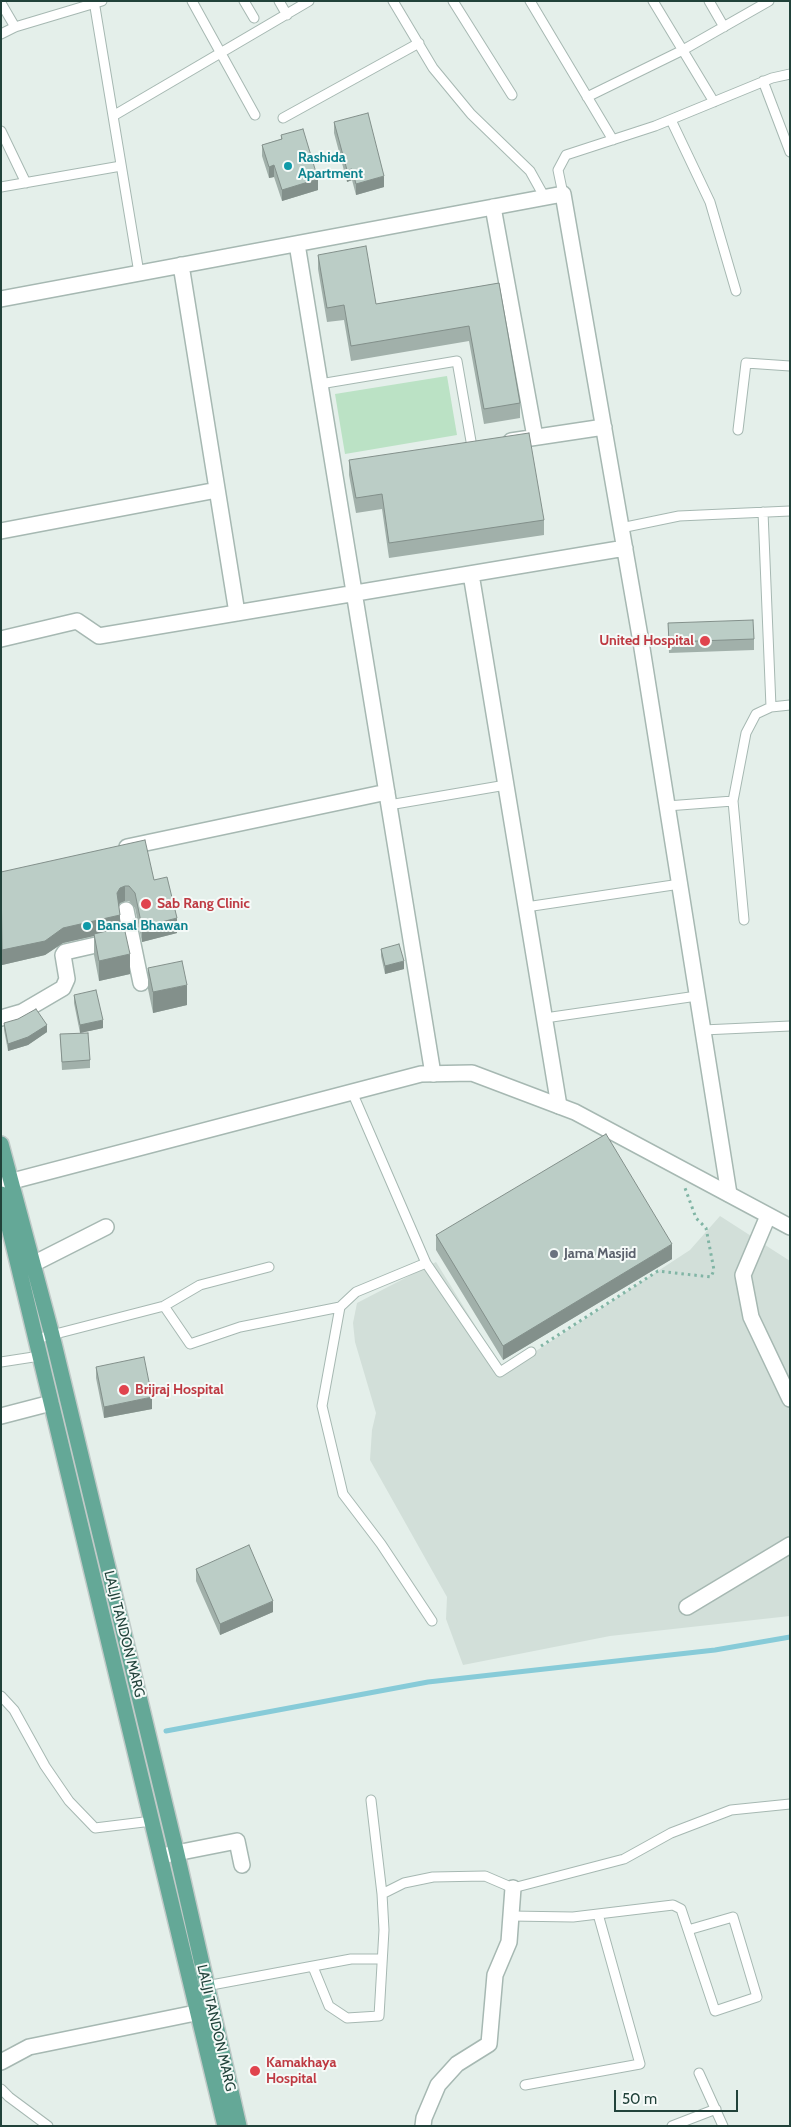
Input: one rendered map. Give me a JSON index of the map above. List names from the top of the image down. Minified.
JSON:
{"streets":{"main road":["LALJI TANDON MARG"]},"places":["Rashida Apartment","United Hospital","Sab Rang Clinic","Bansal Bhawan","Jama Masjid","Brijraj Hospital","Kamakhaya Hospital"],"scale_bar":"50 m"}
